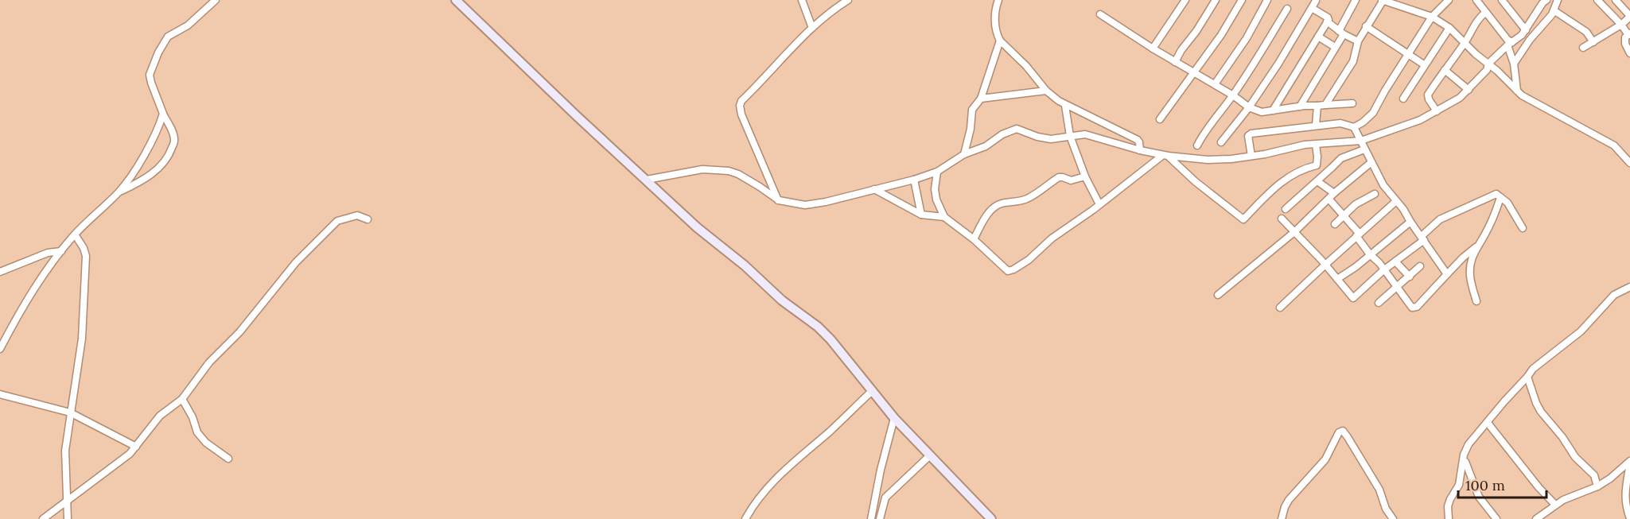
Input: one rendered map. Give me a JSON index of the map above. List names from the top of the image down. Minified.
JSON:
{"scale_bar":"100 m"}
